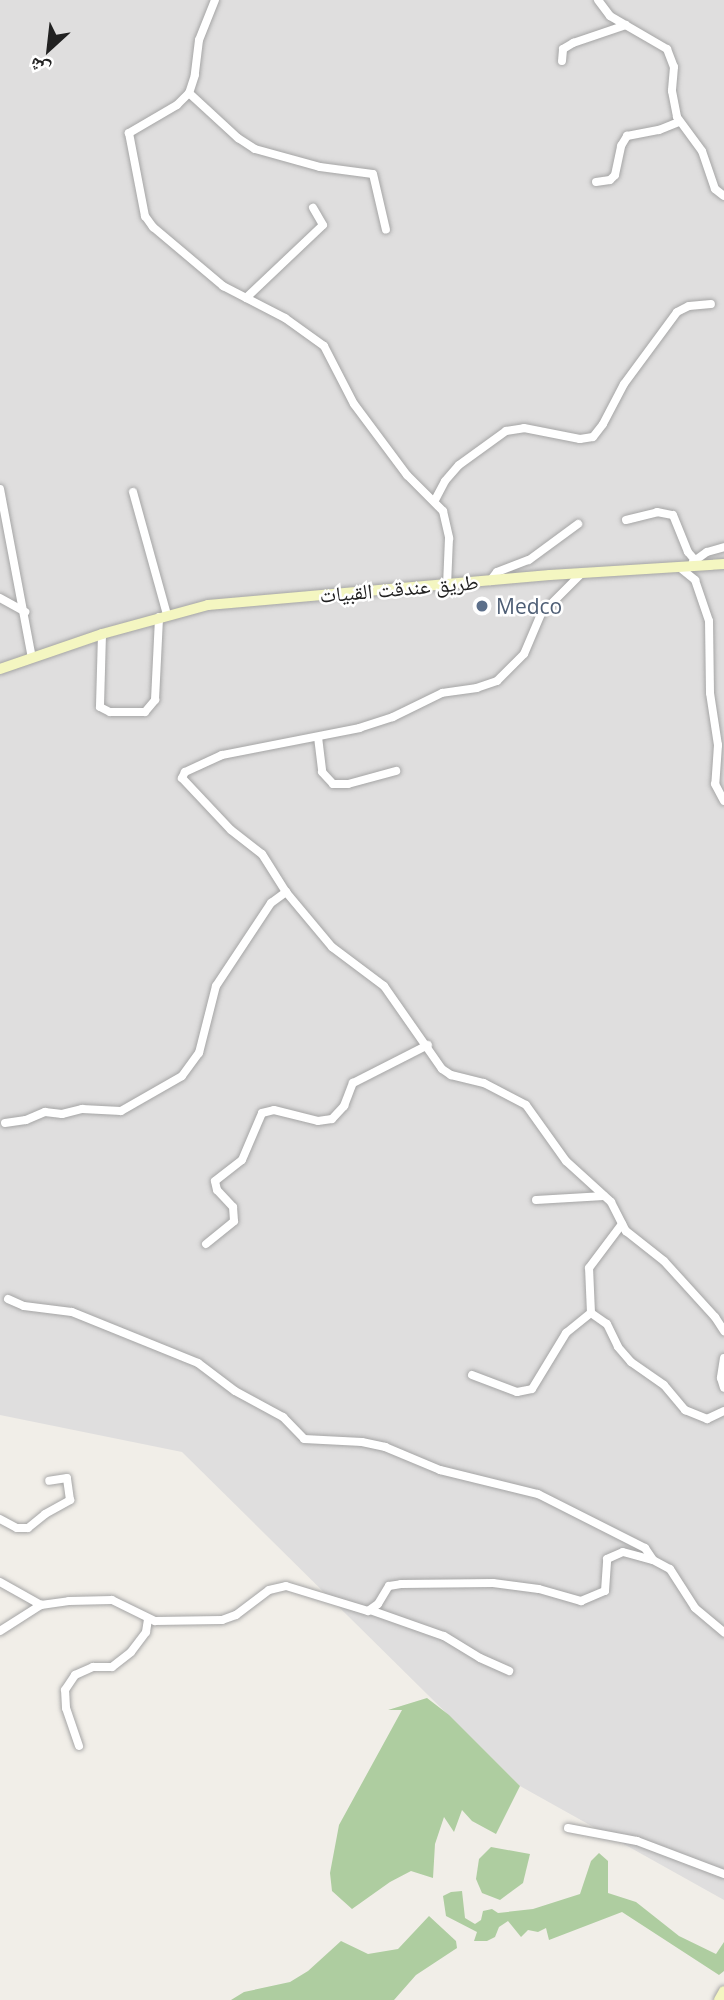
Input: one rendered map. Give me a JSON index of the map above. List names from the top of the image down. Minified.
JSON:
{"streets":{"main road":["طريق عندقت القبيات"]},"places":["Medco"],"north":"bottom left"}
